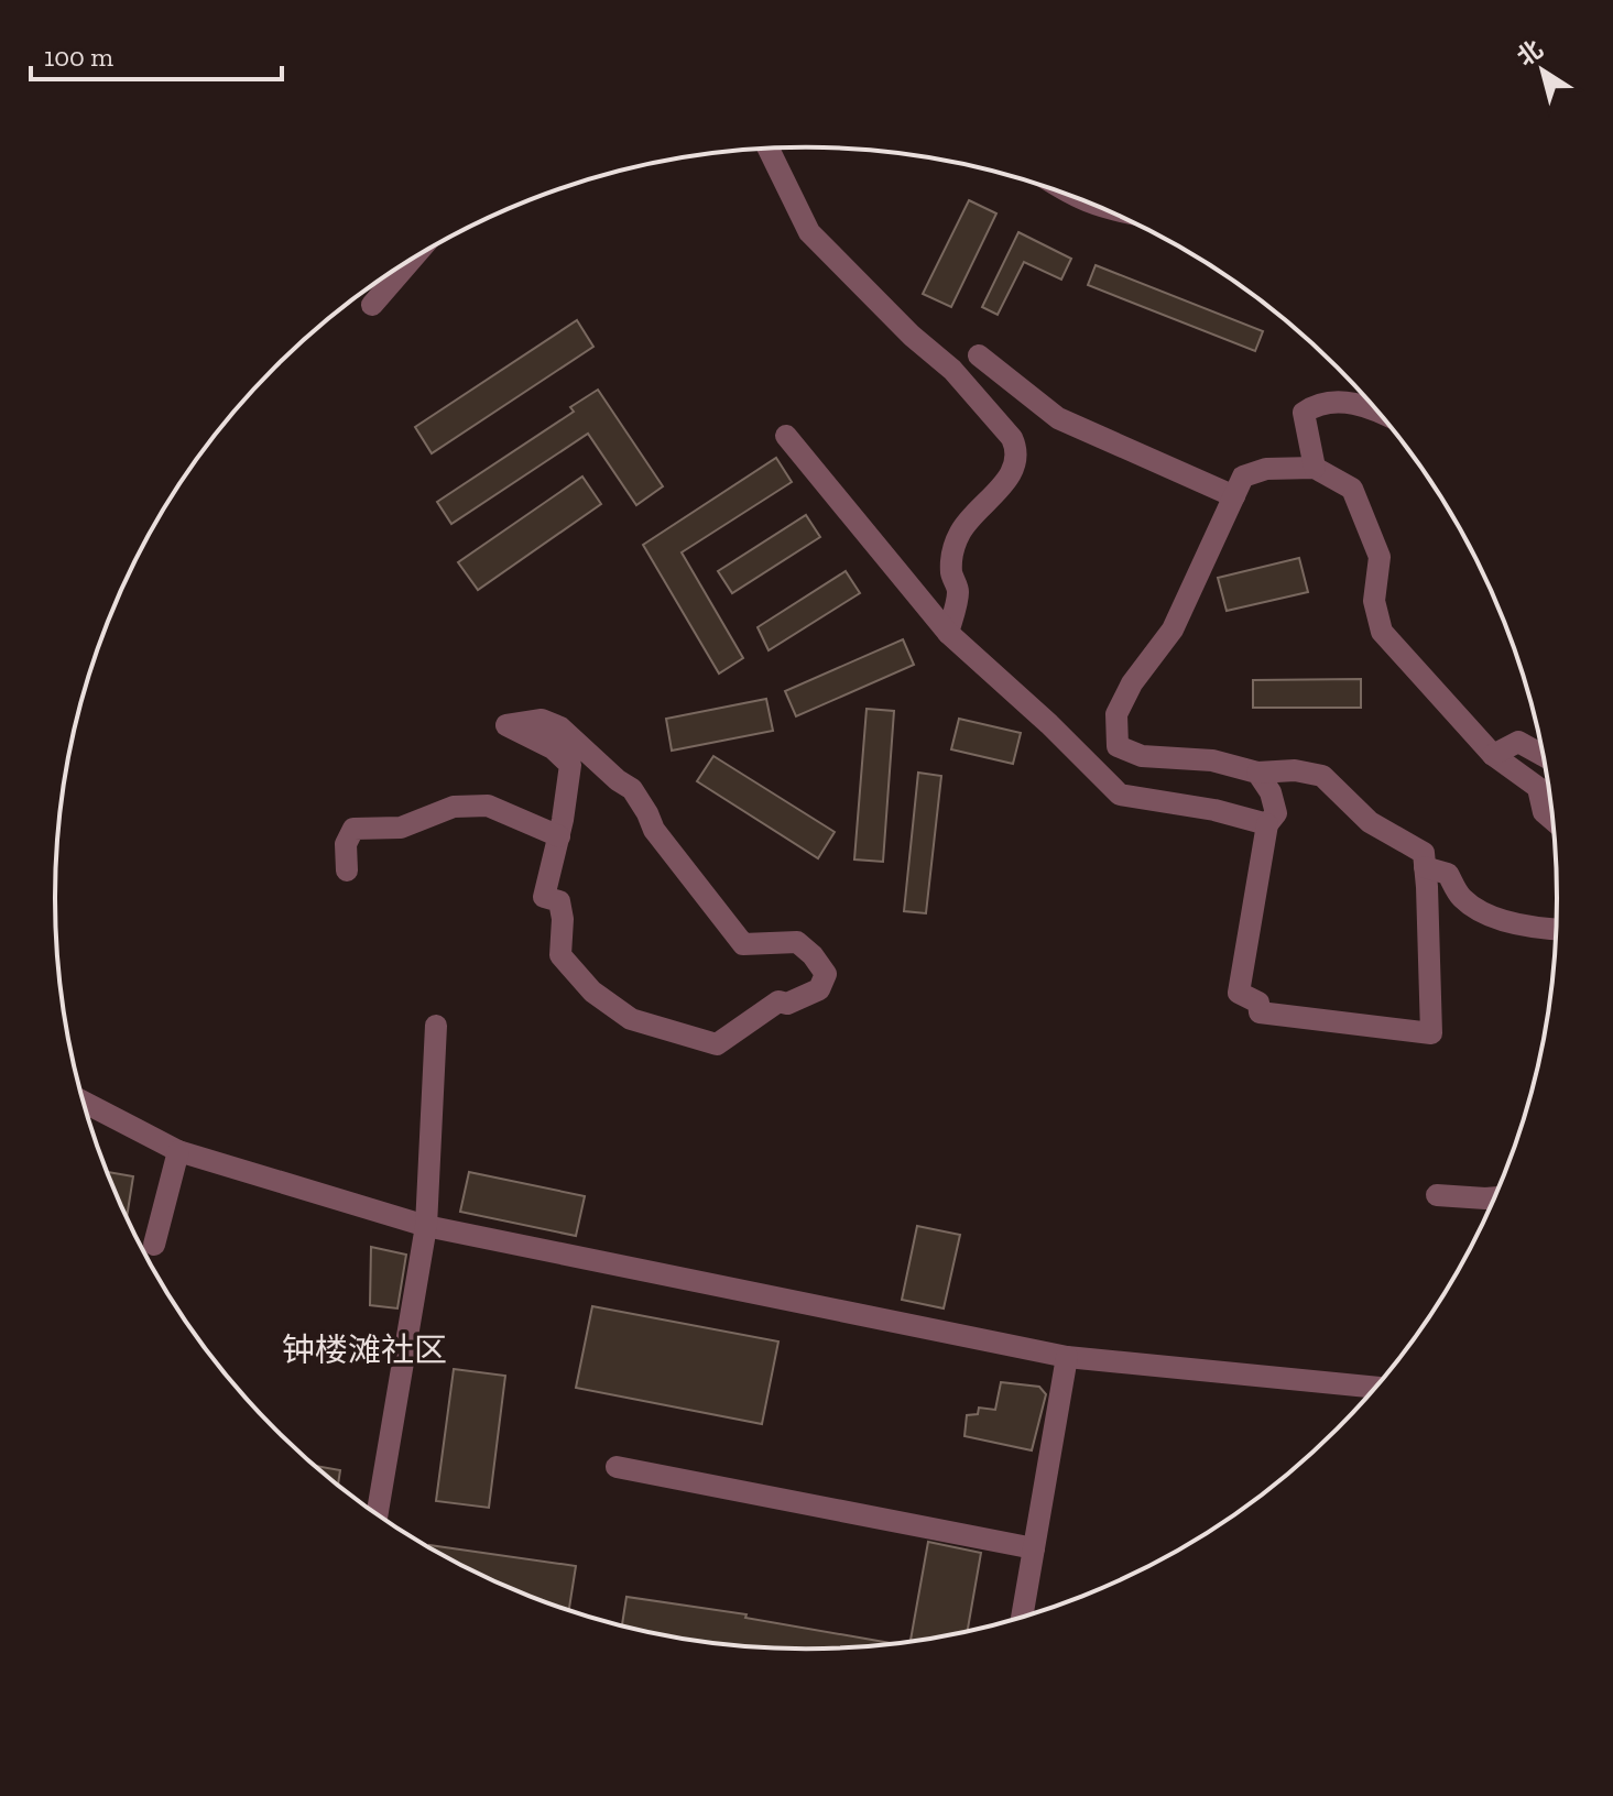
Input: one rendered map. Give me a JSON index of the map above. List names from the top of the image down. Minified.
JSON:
{"districts":["钟楼滩社区"],"scale_bar":"100 m","north":"top left"}
